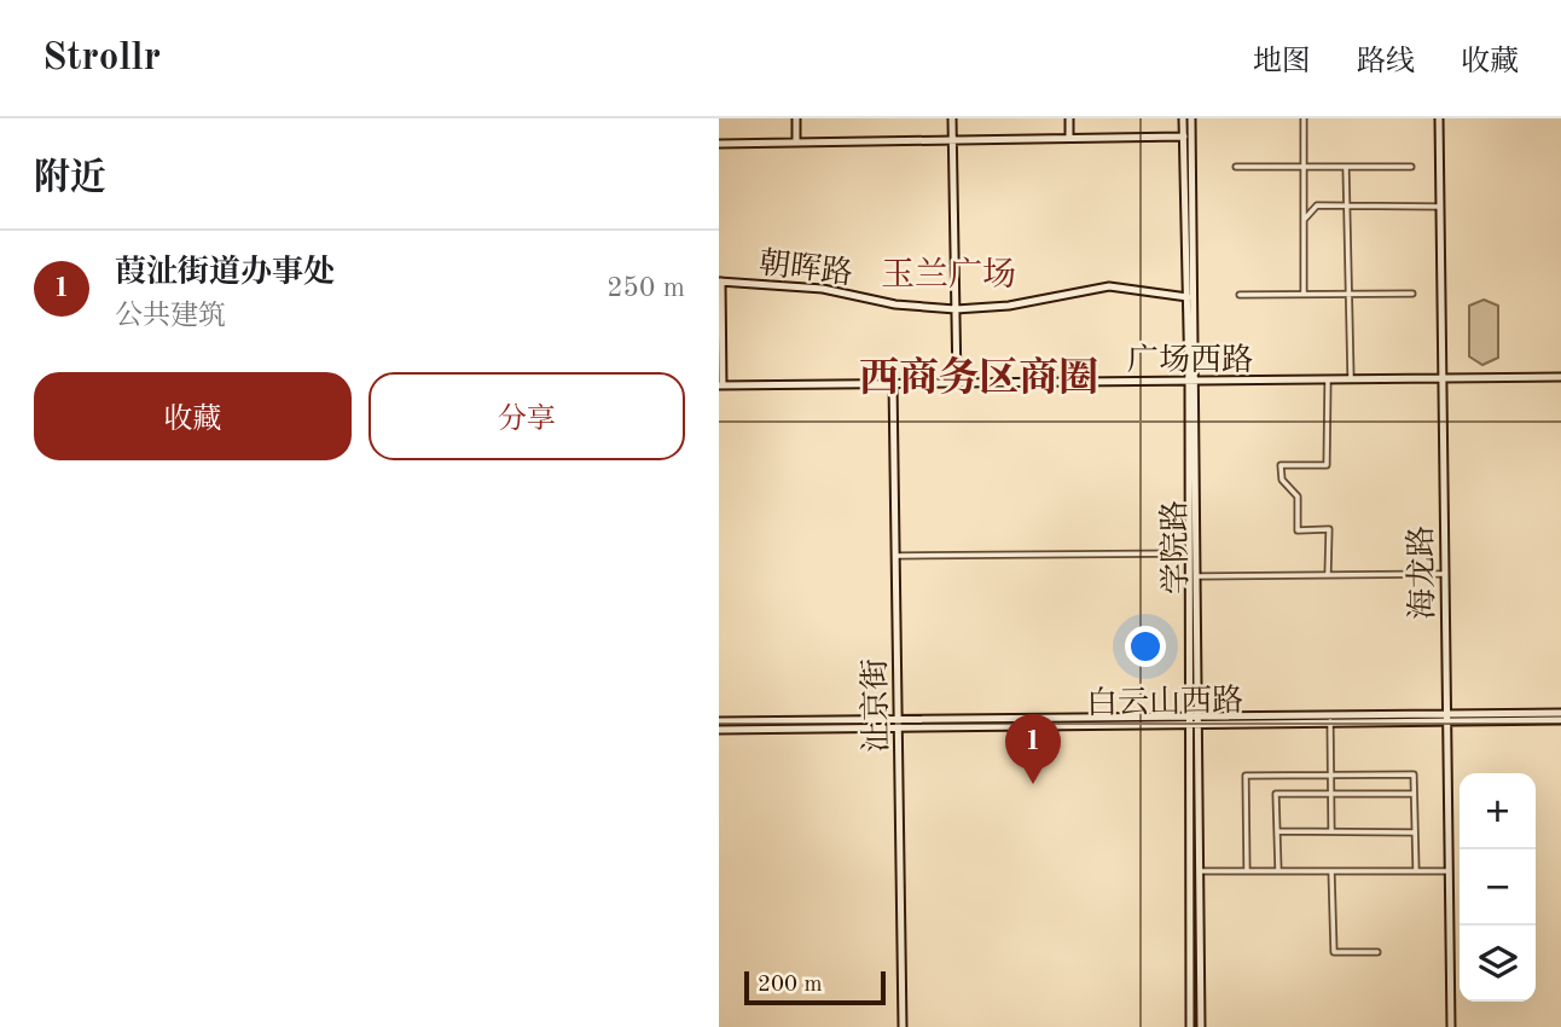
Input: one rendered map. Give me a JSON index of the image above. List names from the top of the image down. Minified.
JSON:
{"streets":{"main road":["朝晖路","广场西路","学院路","海龙路","白云山西路","沚京街"]},"crossings":[["朝晖路","学院路"],["广场西路","学院路"],["广场西路","海龙路"],["广场西路","沚京街"],["学院路","白云山西路"],["海龙路","白云山西路"],["白云山西路","沚京街"]],"districts":["玉兰广场","西商务区商圈"],"scale_bar":"200 m","page":{"header":"Strollr","nav":["地图","路线","收藏"],"heading":"附近","list":[{"mark":"1","name":"葭沚街道办事处","note":"公共建筑","value":"250 m"}],"buttons":["收藏","分享"],"pins":"1","map_buttons":["+","−"],"scale":"200 m"}}
